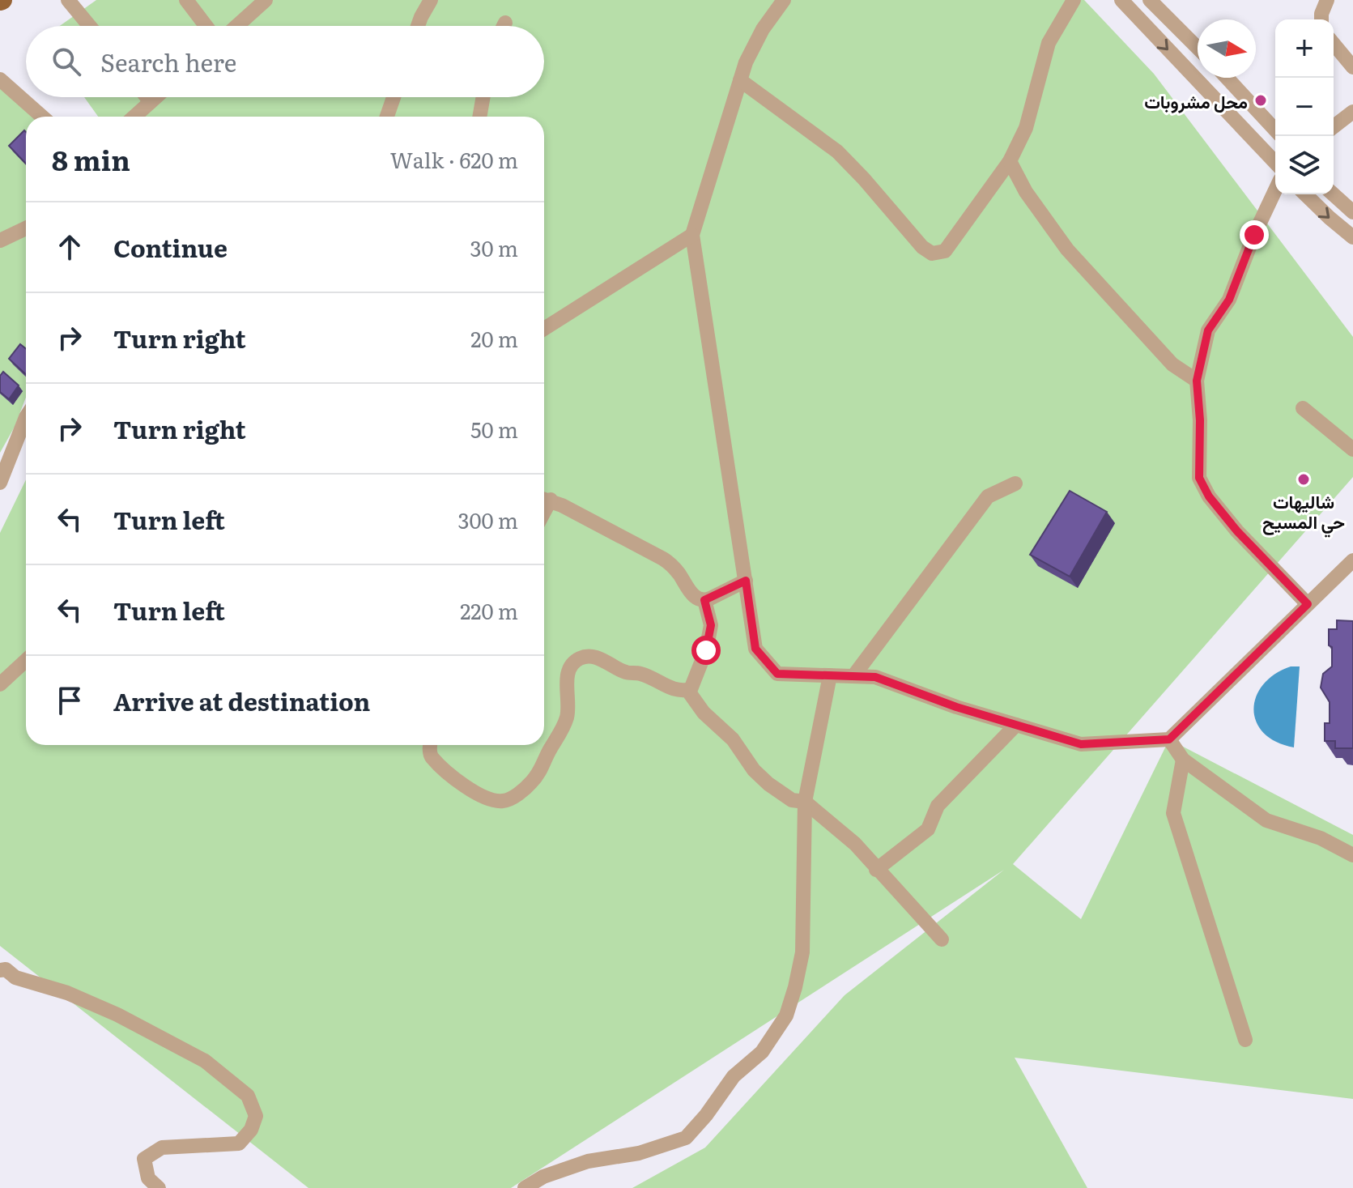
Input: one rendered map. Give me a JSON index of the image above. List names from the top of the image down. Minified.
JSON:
{"places":["محل مشروبات","شاليهات حي المسيح"],"north":"right","page":{"map_buttons":["+","−"],"search":"Search here","heading":["8 min","Walk · 620 m"],"list":[["Continue","30 m"],["Turn right","20 m"],["Turn right","50 m"],["Turn left","300 m"],["Turn left","220 m"],"Arrive at destination"]}}
